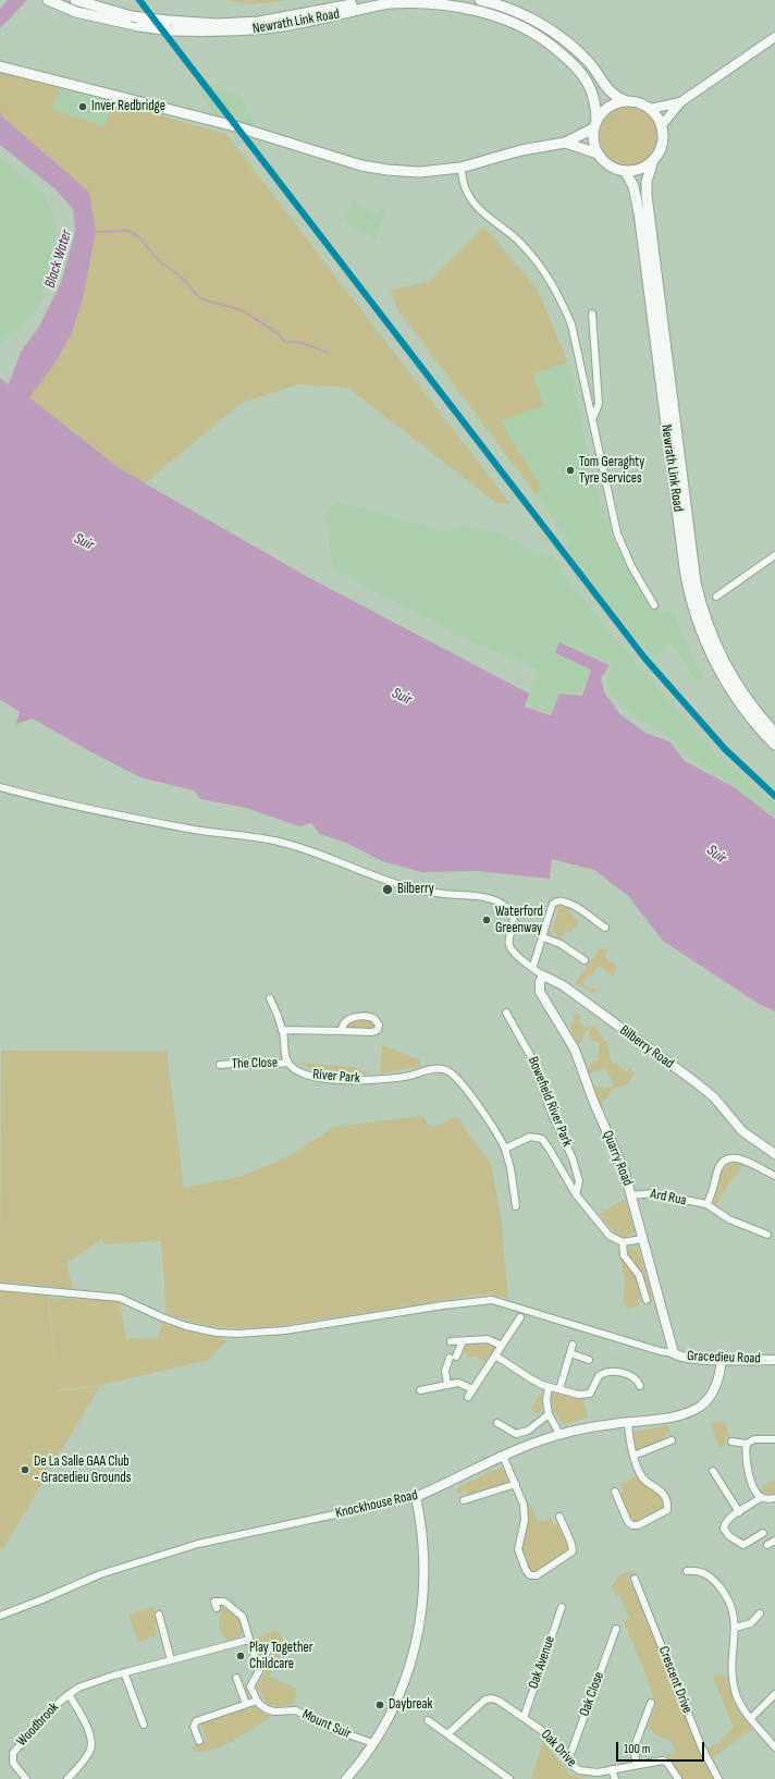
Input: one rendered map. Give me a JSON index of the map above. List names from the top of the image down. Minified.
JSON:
{"streets":{"main road":["Newrath Link Road"],"street":["Bilberry Road","The Close","River Park","Bowefield River Park","Quarry Road","Ard Rua","Gracedieu Road","Knockhouse Road","Oak Avenue","Crescent Drive","Oak Close","Woodbrook","Mount Suir","Oak Drive"]},"crossings":[["Bilberry Road","Quarry Road"],["The Close","River Park"],["River Park","Bowefield River Park"],["Quarry Road","Ard Rua"],["Quarry Road","Gracedieu Road"],["Gracedieu Road","Knockhouse Road"],["Oak Avenue","Oak Drive"],["Oak Close","Oak Drive"]],"water":["Black Water","Suir"],"places":["Inver Redbridge","Tom Geraghty Tyre Services","Bilberry","Waterford Greenway","De La Salle GAA Club - Gracedieu Grounds","Play Together Childcare","Daybreak"],"scale_bar":"100 m"}
